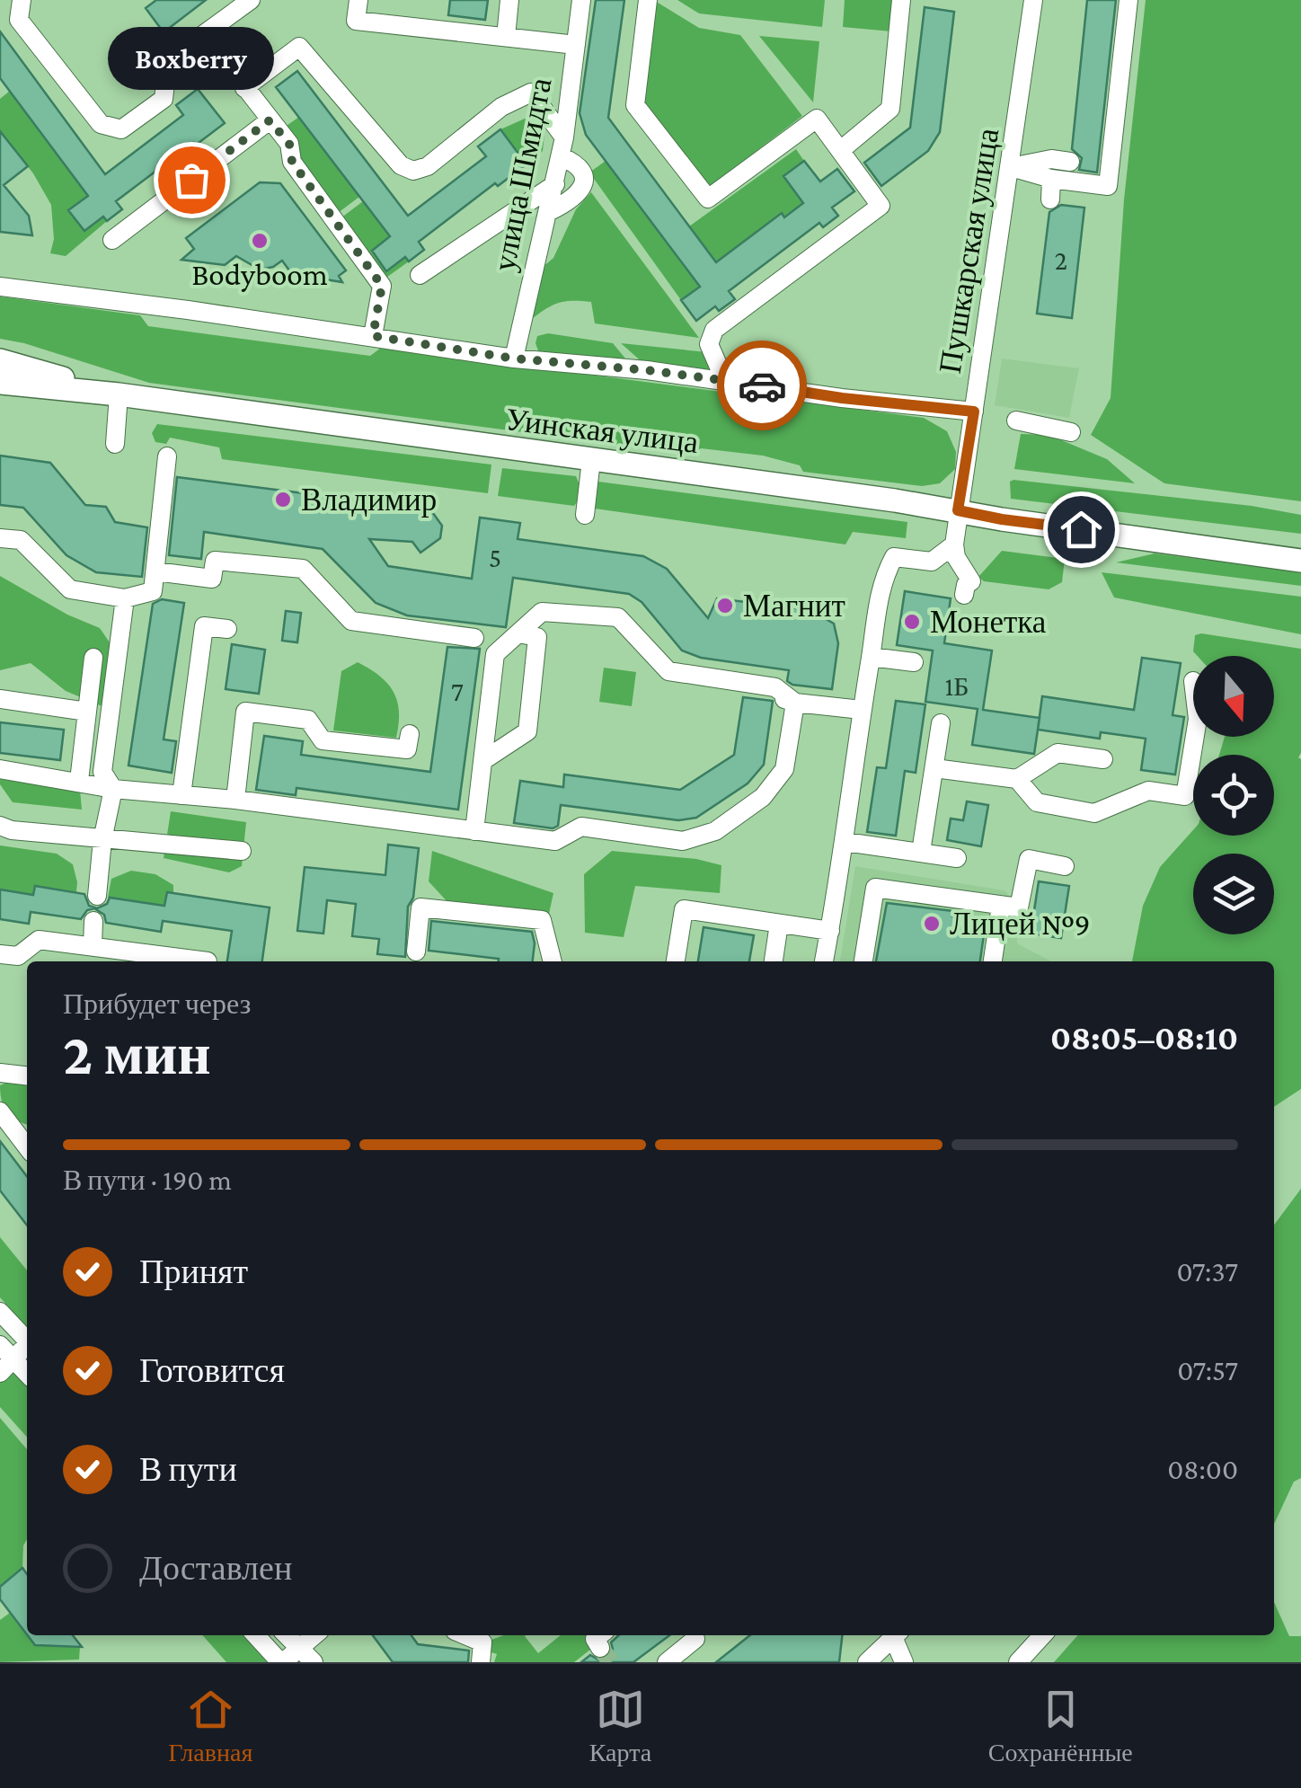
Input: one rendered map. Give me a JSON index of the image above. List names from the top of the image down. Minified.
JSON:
{"streets":{"main road":["Уинская улица"],"street":["улица Шмидта","Пушкарская улица"]},"crossings":[["Пушкарская улица","Уинская улица"]],"places":["Boxberry","Bodyboom","Владимир","Магнит","Монетка","Лицей №9"],"house_numbers":["2","5","1Б","7"],"north":"bottom","page":{"bubble":"Boxberry","heading":["2 мин","Прибудет через","08:05–08:10"],"bar":"В пути · 190 m","list":[["Принят","07:37"],["Готовится","07:57"],["В пути","08:00"],"Доставлен"],"tabs":["Главная","Карта","Сохранённые"]}}
